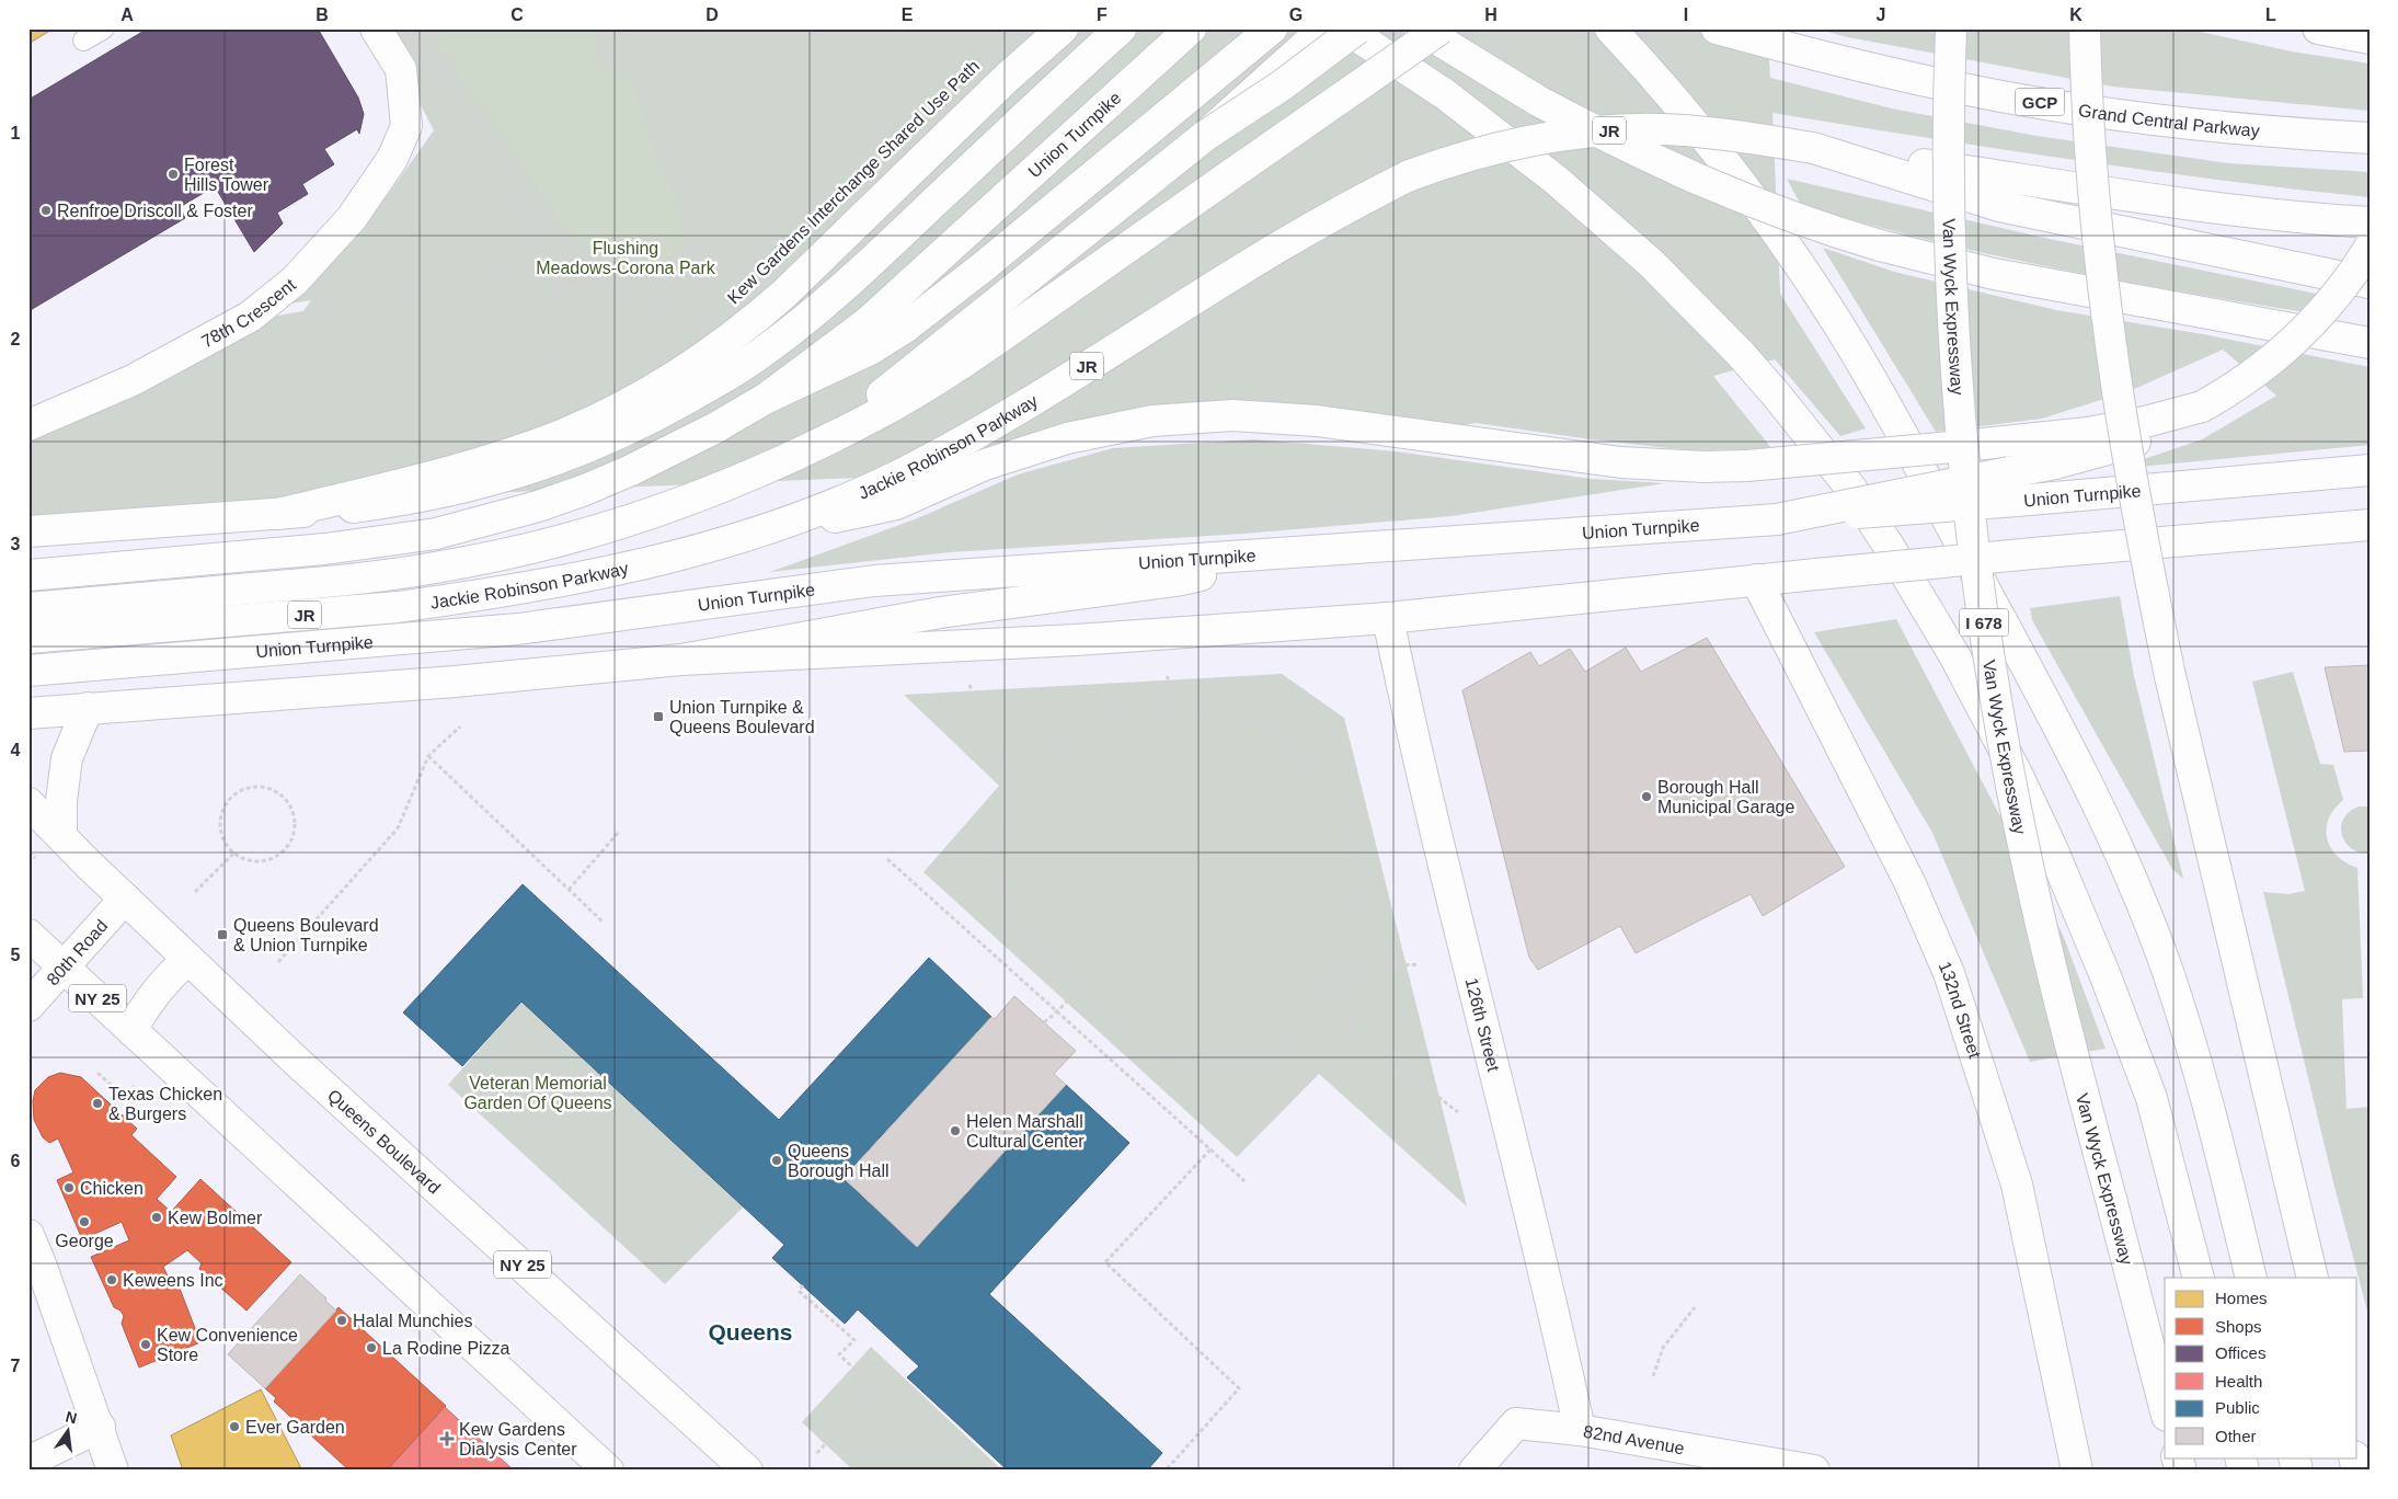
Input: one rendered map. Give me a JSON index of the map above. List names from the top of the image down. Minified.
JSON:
{"streets":{"main road":["GCP","Grand Central Parkway","JR","Union Turnpike","Van Wyck Expressway","78th Crescent","Jackie Robinson Parkway","I 678","80th Road","NY 25","132nd Street","126th Street","Queens Boulevard","82nd Avenue"],"path":["Kew Gardens Interchange Shared Use Path"]},"crossings":[["80th Road","NY 25"],["80th Road","Queens Boulevard"],["126th Street","82nd Avenue"]],"districts":["Queens"],"parks":["Flushing Meadows-Corona Park","Veteran Memorial Garden Of Queens"],"places":{"other":["Forest Hills Tower","Renfroe Driscoll & Foster","Borough Hall Municipal Garage","Texas Chicken & Burgers","Helen Marshall Cultural Center","Queens Borough Hall","Chicken","Kew Bolmer","George","Keweens Inc","Halal Munchies","Kew Convenience Store","La Rodine Pizza","Ever Garden"],"transit":["Union Turnpike & Queens Boulevard","Queens Boulevard & Union Turnpike"],"health":["Kew Gardens Dialysis Center"]},"legend":["Homes","Shops","Offices","Health","Public","Other"],"north":"top","grid":{"columns":["A","B","C","D","E","F","G","H","I","J","K","L"],"rows":["1","2","3","4","5","6","7"]}}
